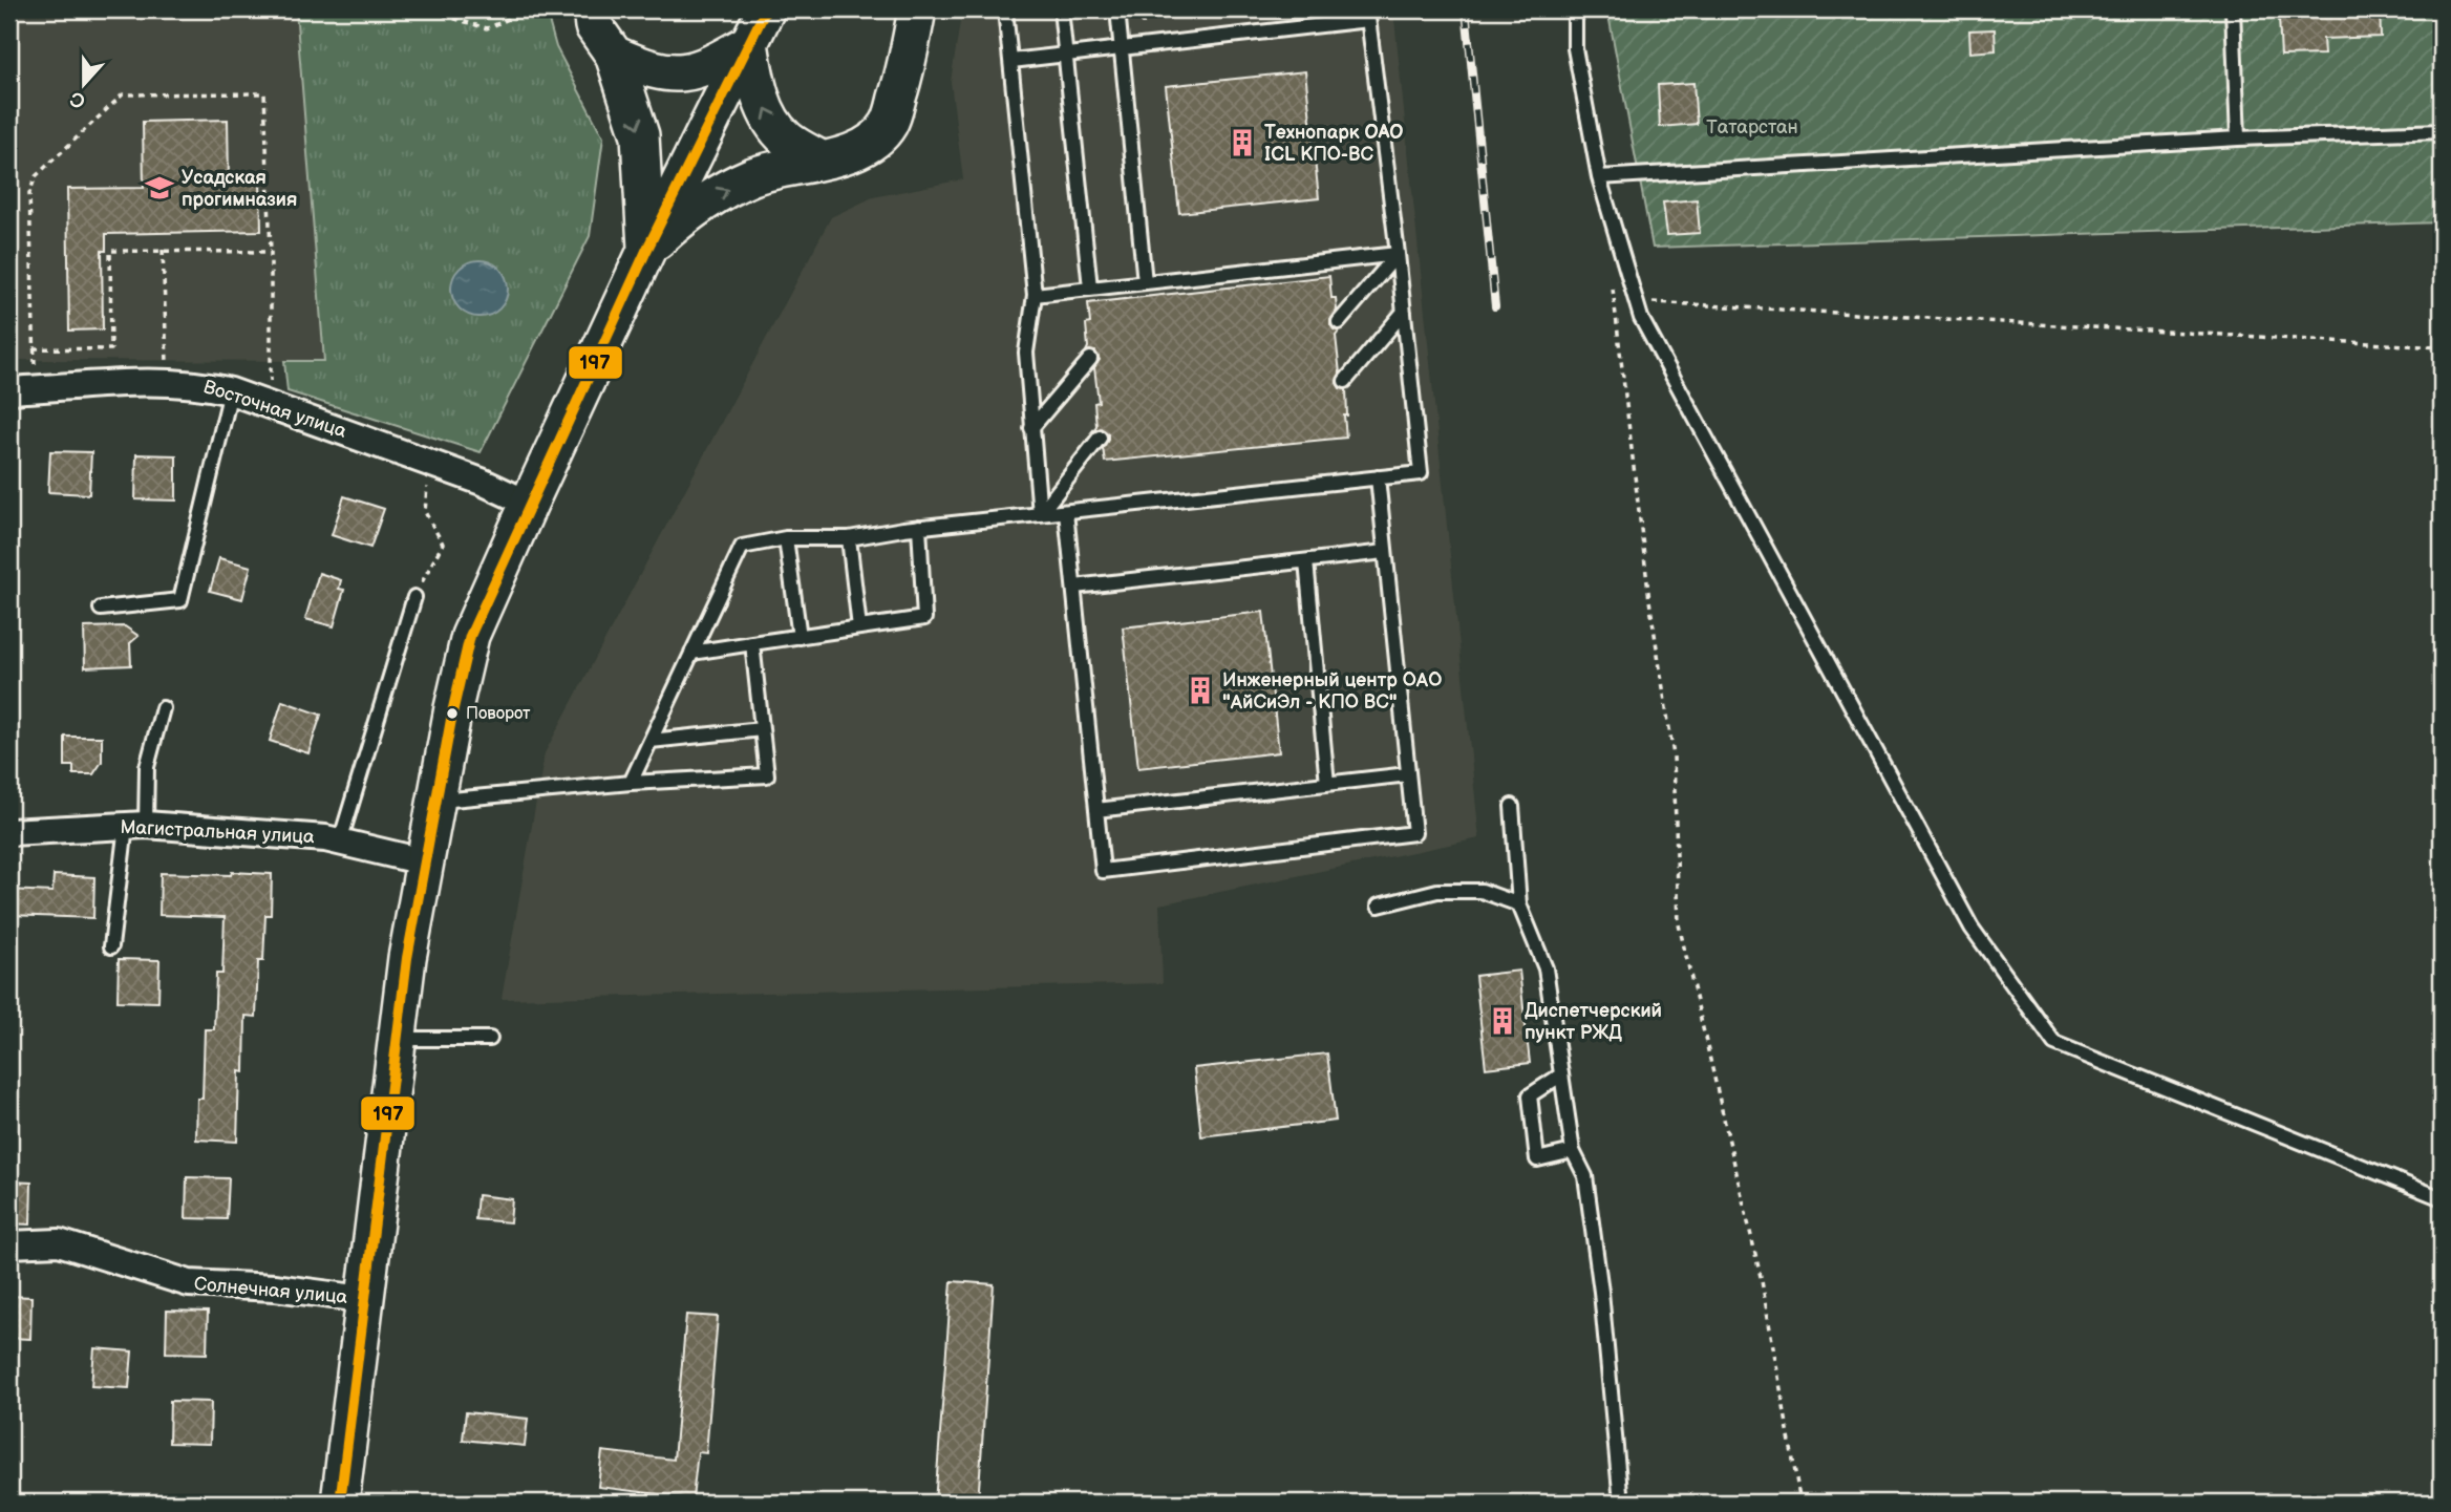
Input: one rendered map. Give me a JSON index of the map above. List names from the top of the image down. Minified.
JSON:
{"streets":{"street":["Восточная улица","Магистральная улица","Солнечная улица"]},"parks":["Татарстан"],"places":{"building":["Технопарк OAO ICL КПО-ВС","Инженерный центр ОАО \"АйСиЭл - КПО ВС\"","Диспетчерский пункт РЖД"],"school or university":["Усадская прогимназия"],"other":["Поворот"]},"lines":["transit line 197"],"north":"bottom"}
